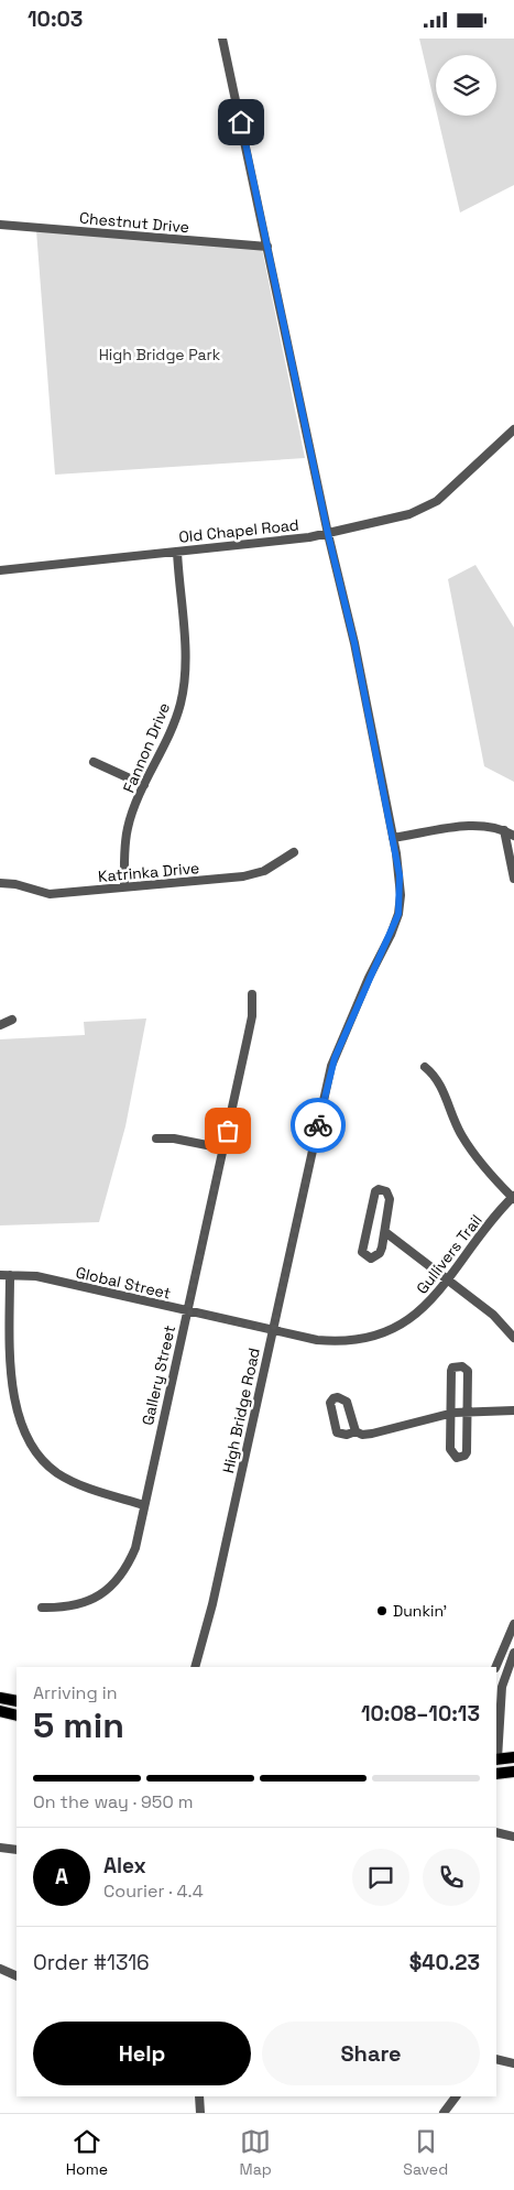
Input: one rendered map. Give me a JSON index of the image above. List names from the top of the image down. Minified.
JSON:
{"streets":{"street":["Chestnut Drive","Old Chapel Road","Fannon Drive","Katrinka Drive","Gullivers Trail","Global Street","Gallery Street","High Bridge Road"]},"crossings":[["Chestnut Drive","High Bridge Road"],["Old Chapel Road","Fannon Drive"],["Old Chapel Road","High Bridge Road"],["Fannon Drive","Katrinka Drive"],["Gullivers Trail","Global Street"],["Gullivers Trail","High Bridge Road"],["Global Street","Gallery Street"],["Global Street","High Bridge Road"]],"parks":["High Bridge Park"],"places":["Dunkin'"],"page":{"status":"10:03","heading":["5 min","Arriving in","10:08–10:13"],"panel":["Alex","Courier · 4.4","Order #1316","$40.23"],"bar":"On the way · 950 m","round":"A","buttons":["Help","Share"],"tabs":["Home","Map","Saved"]}}
